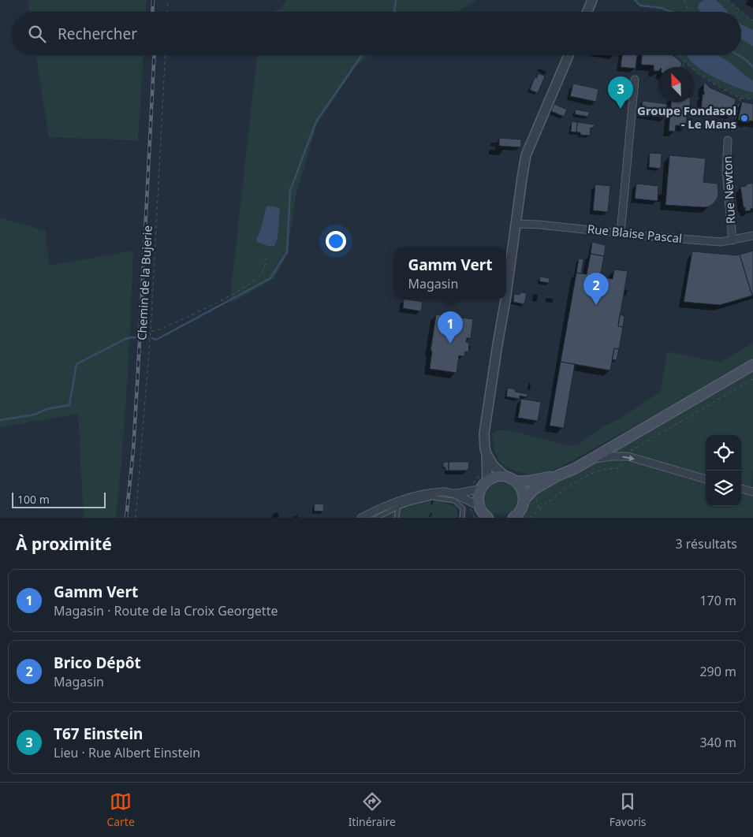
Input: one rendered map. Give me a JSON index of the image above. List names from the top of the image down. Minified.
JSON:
{"streets":{"street":["Rue Newton","Rue Blaise Pascal"],"path":["Chemin de la Bujerie"]},"crossings":[["Rue Newton","Rue Blaise Pascal"]],"places":["Groupe Fondasol - Le Mans"],"scale_bar":"100 m","north":"top left","page":{"search":"Rechercher","pins":["3","2","1"],"popup":["Gamm Vert","Magasin"],"scale":"100 m","heading":["À proximité","3 résultats"],"list":[{"mark":"1","name":"Gamm Vert","note":"Magasin · Route de la Croix Georgette","value":"170 m"},{"mark":"2","name":"Brico Dépôt","note":"Magasin","value":"290 m"},{"mark":"3","name":"T67 Einstein","note":"Lieu · Rue Albert Einstein","value":"340 m"}],"nav":["Carte","Itinéraire","Favoris"]}}
